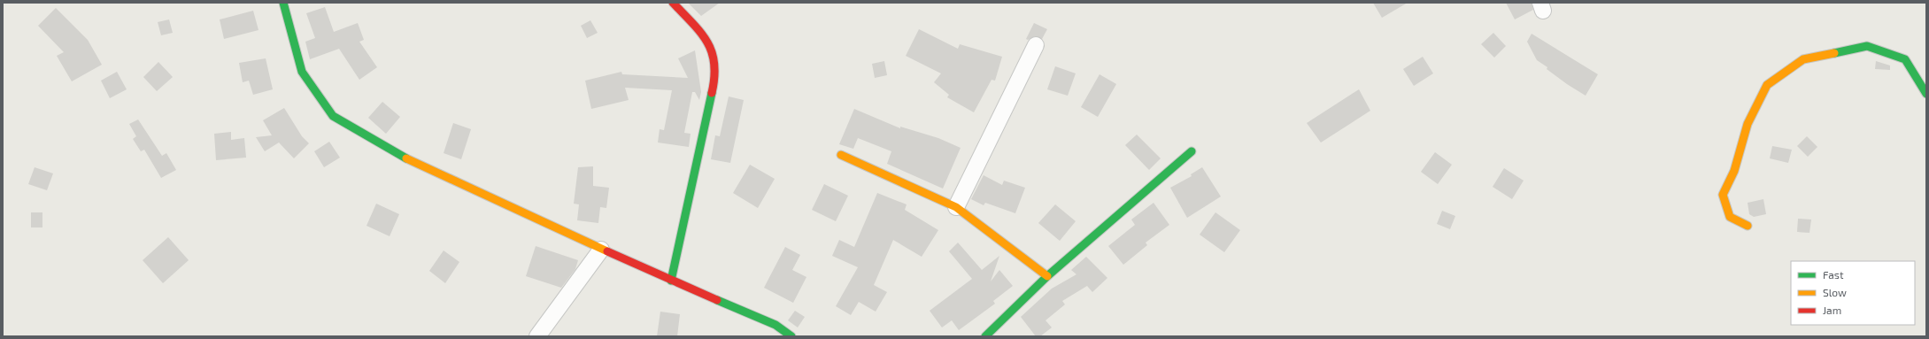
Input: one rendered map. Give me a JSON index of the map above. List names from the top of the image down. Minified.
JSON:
{"legend":["Fast","Slow","Jam"]}
